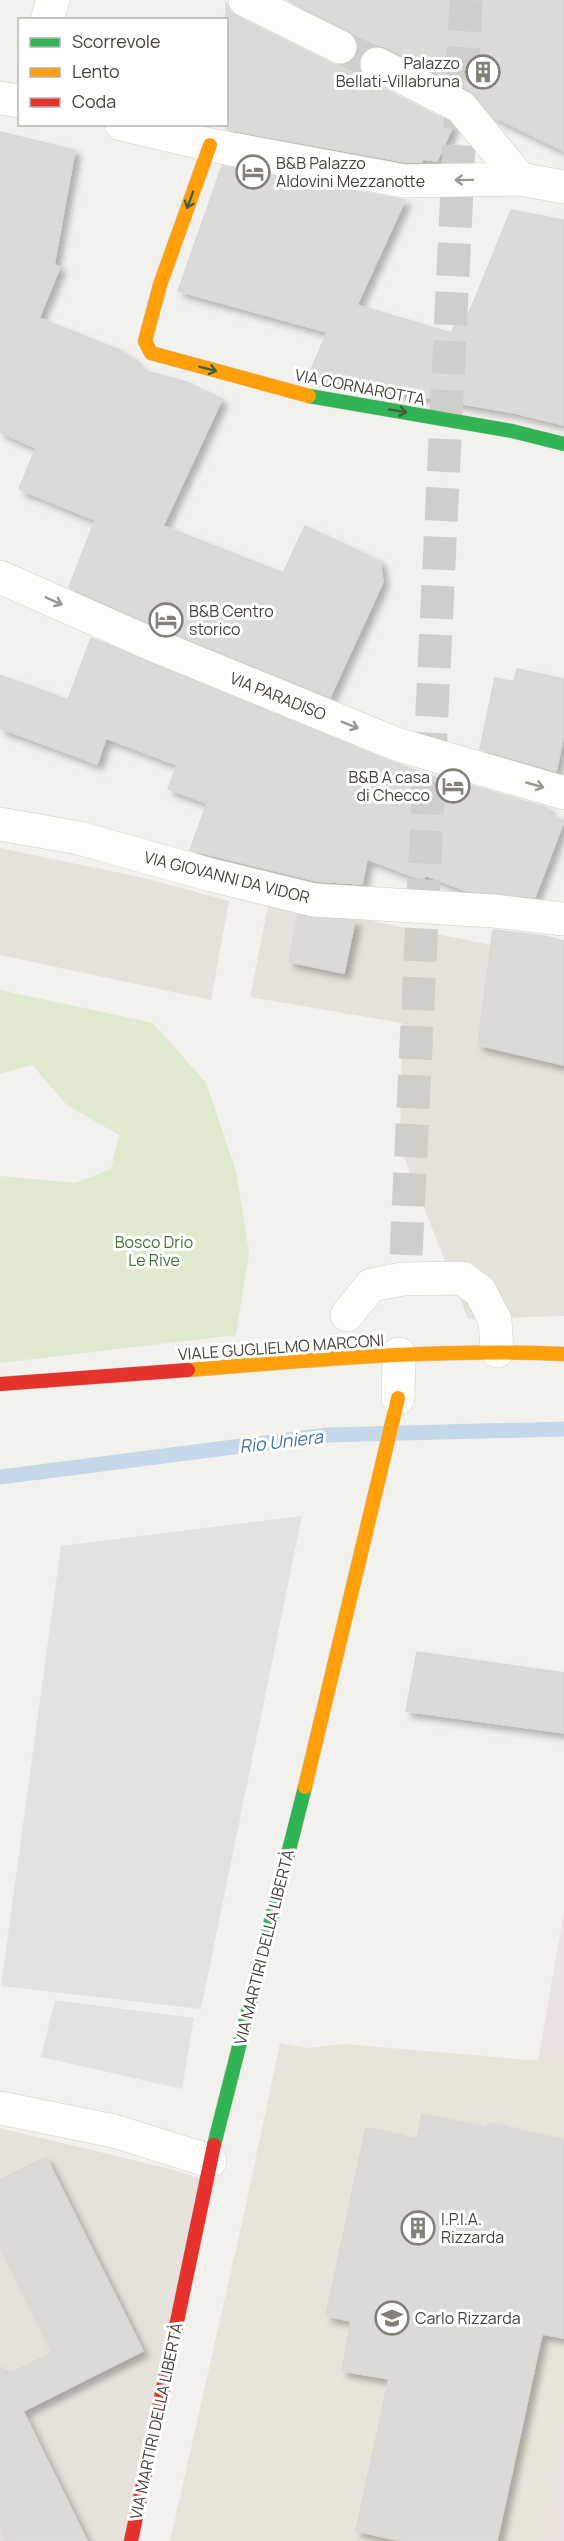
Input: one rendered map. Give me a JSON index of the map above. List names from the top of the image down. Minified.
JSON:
{"streets":{"street":["VIA CORNAROTTA","VIA PARADISO","VIA GIOVANNI DA VIDOR","VIALE GUGLIELMO MARCONI","VIA MARTIRI DELLA LIBERTÀ"]},"crossings":[["VIALE GUGLIELMO MARCONI","VIA MARTIRI DELLA LIBERTÀ"]],"one_way":["VIA PARADISO"],"water":["Rio Uniera"],"parks":["Bosco Drio Le Rive"],"places":{"building":["Palazzo Bellati-Villabruna","I.P.I.A. Rizzarda"],"hotel":["B&B Palazzo Aldovini Mezzanotte","B&B Centro storico","B&B A casa di Checco"],"school or university":["Carlo Rizzarda"]},"legend":["Scorrevole","Lento","Coda"]}
